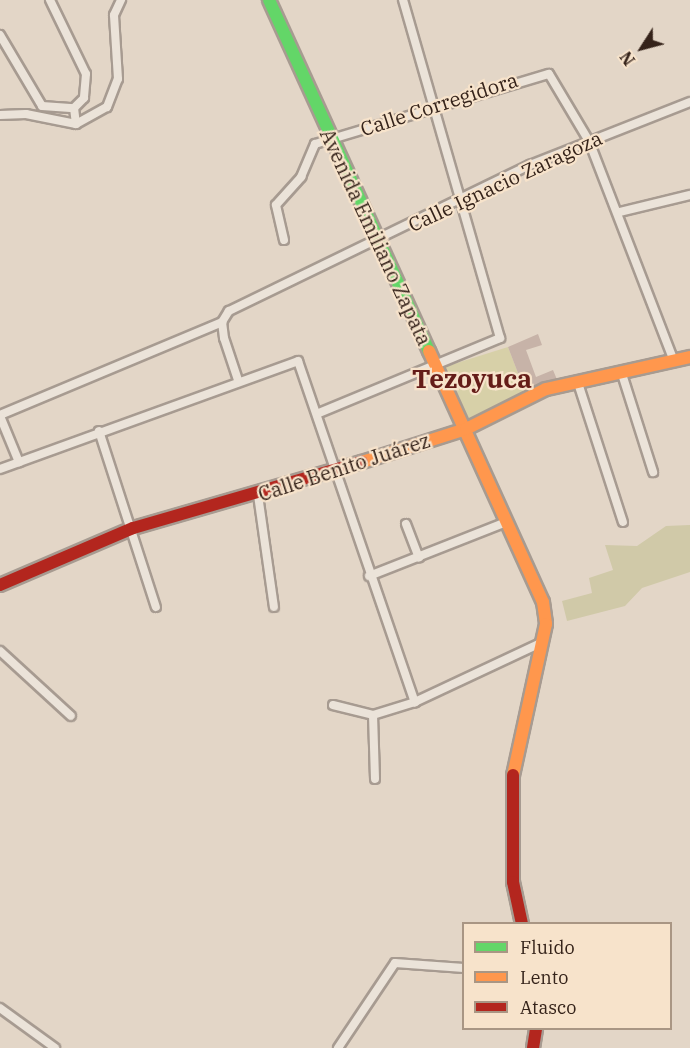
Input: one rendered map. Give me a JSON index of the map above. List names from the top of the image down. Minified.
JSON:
{"streets":{"street":["Calle Corregidora","Calle Ignacio Zaragoza","Avenida Emiliano Zapata","Calle Benito Juárez"]},"crossings":[["Calle Corregidora","Calle Ignacio Zaragoza"],["Calle Corregidora","Avenida Emiliano Zapata"],["Calle Ignacio Zaragoza","Avenida Emiliano Zapata"],["Avenida Emiliano Zapata","Calle Benito Juárez"]],"districts":["Tezoyuca"],"legend":["Fluido","Lento","Atasco"],"north":"bottom left"}
